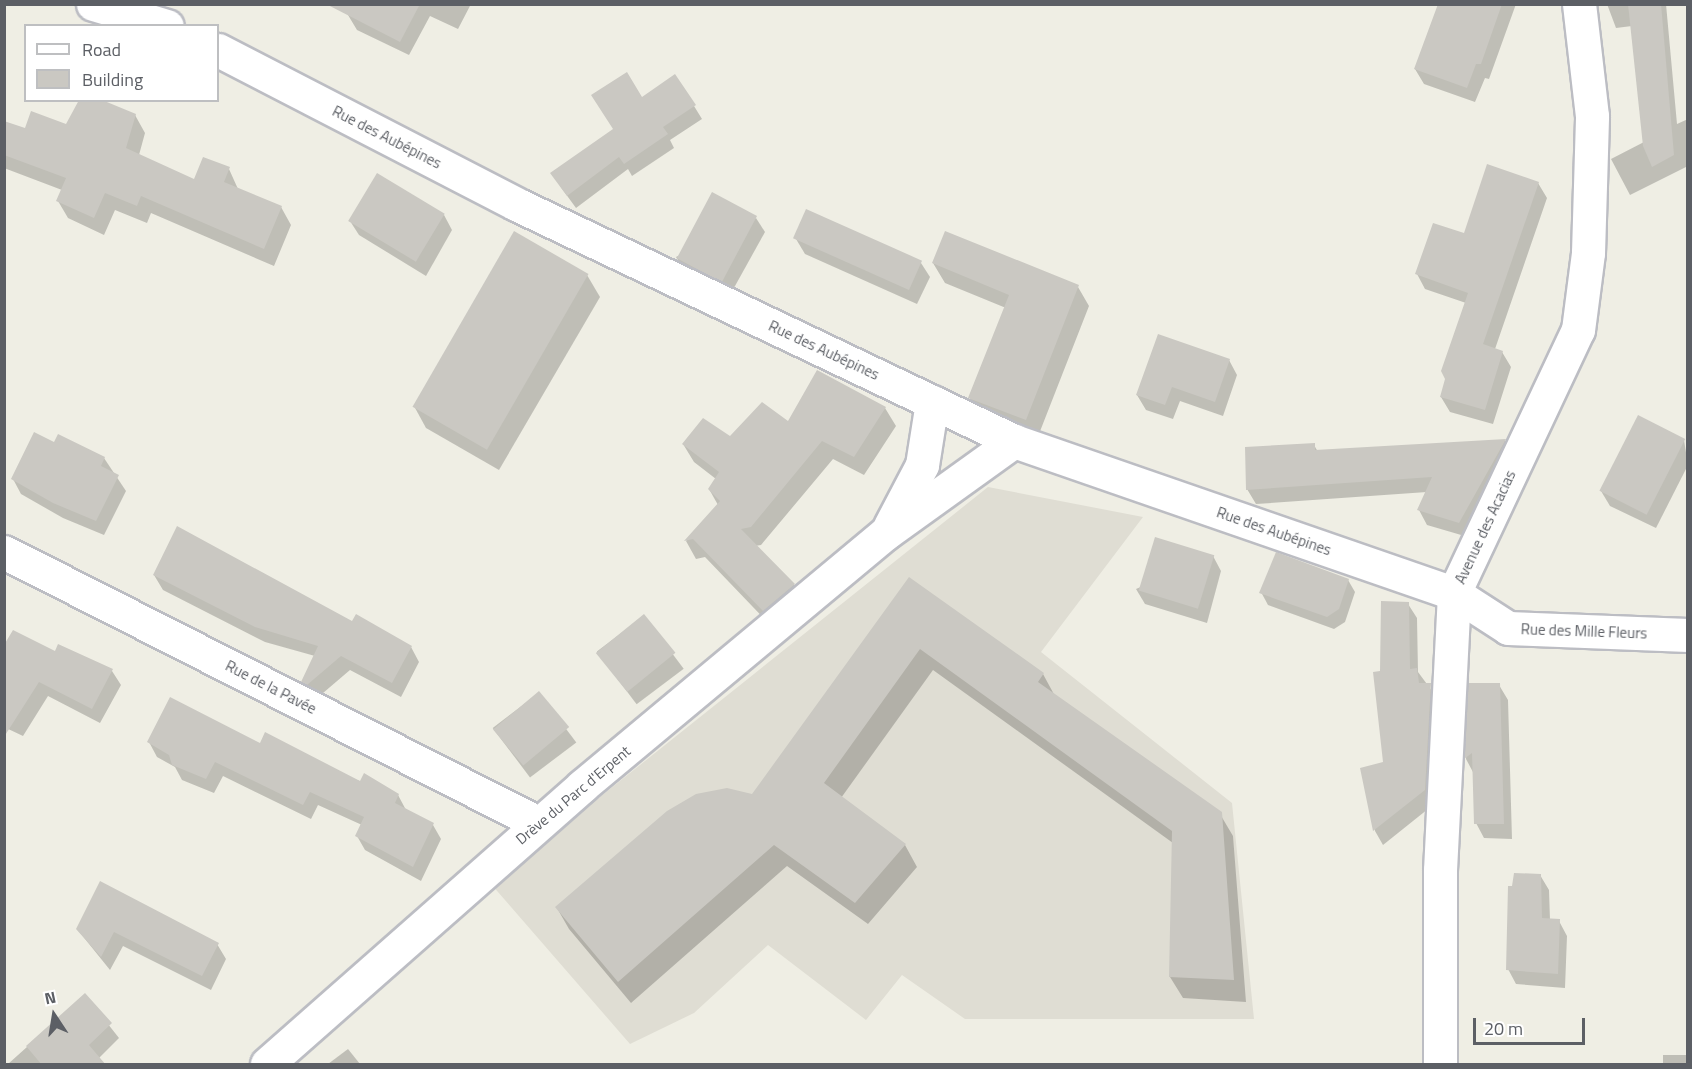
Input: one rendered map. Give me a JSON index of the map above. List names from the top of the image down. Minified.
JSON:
{"streets":{"street":["Rue des Aubépines","Avenue des Acacias","Rue des Mille Fleurs","Rue de la Pavée","Drève du Parc d'Erpent"]},"crossings":[["Rue des Aubépines","Avenue des Acacias"],["Rue des Aubépines","Rue des Mille Fleurs"],["Rue des Aubépines","Drève du Parc d'Erpent"],["Avenue des Acacias","Rue des Mille Fleurs"],["Rue de la Pavée","Drève du Parc d'Erpent"]],"legend":["Road","Building"],"scale_bar":"20 m","north":"top"}
